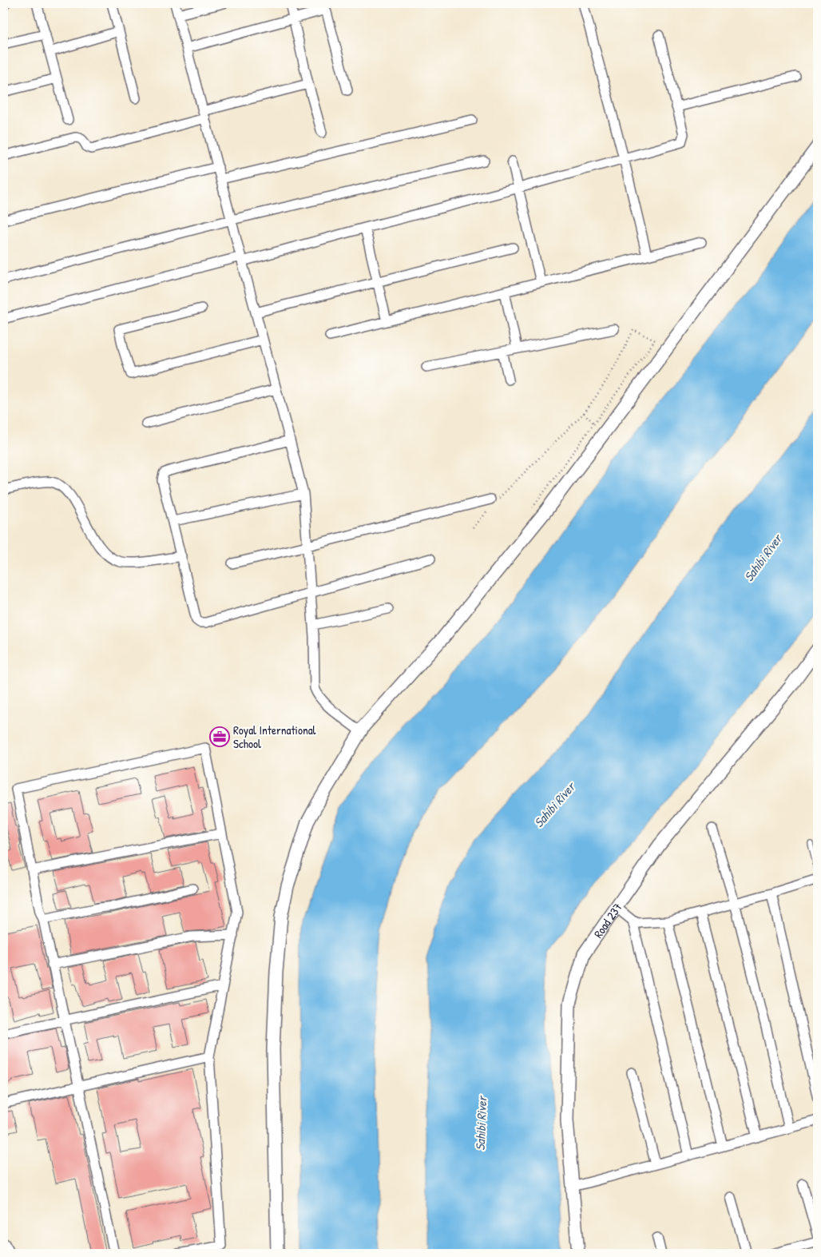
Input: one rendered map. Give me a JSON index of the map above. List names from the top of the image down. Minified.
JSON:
{"streets":{"street":["Road 237"]},"water":["Sahibi River"],"places":{"office":["Royal International School"]}}
